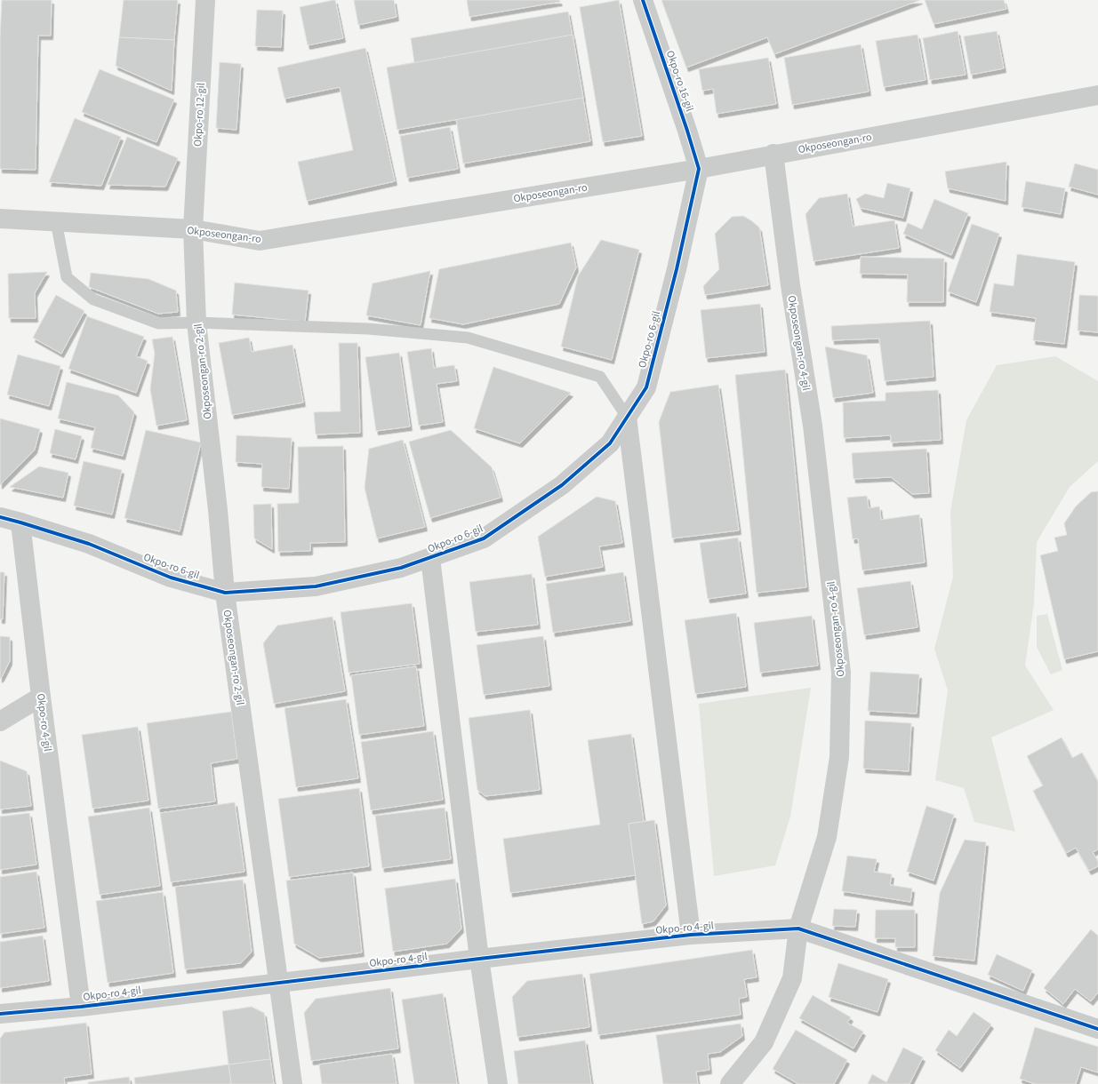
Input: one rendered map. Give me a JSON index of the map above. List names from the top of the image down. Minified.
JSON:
{"streets":{"street":["Okpo-ro 16-gil","Okpo-ro 12-gil","Okposeongan-ro","Okpo-ro 6-gil","Okposeongan-ro 4-gil","Okposeongan-ro 2-gil","Okpo-ro 4-gil"]},"crossings":[["Okpo-ro 16-gil","Okposeongan-ro"],["Okpo-ro 16-gil","Okpo-ro 6-gil"],["Okpo-ro 12-gil","Okposeongan-ro"],["Okpo-ro 12-gil","Okposeongan-ro 2-gil"],["Okposeongan-ro","Okpo-ro 6-gil"],["Okposeongan-ro","Okposeongan-ro 4-gil"],["Okposeongan-ro","Okposeongan-ro 2-gil"],["Okpo-ro 6-gil","Okposeongan-ro 2-gil"],["Okpo-ro 6-gil","Okpo-ro 4-gil"],["Okposeongan-ro 4-gil","Okpo-ro 4-gil"],["Okposeongan-ro 2-gil","Okpo-ro 4-gil"]]}
